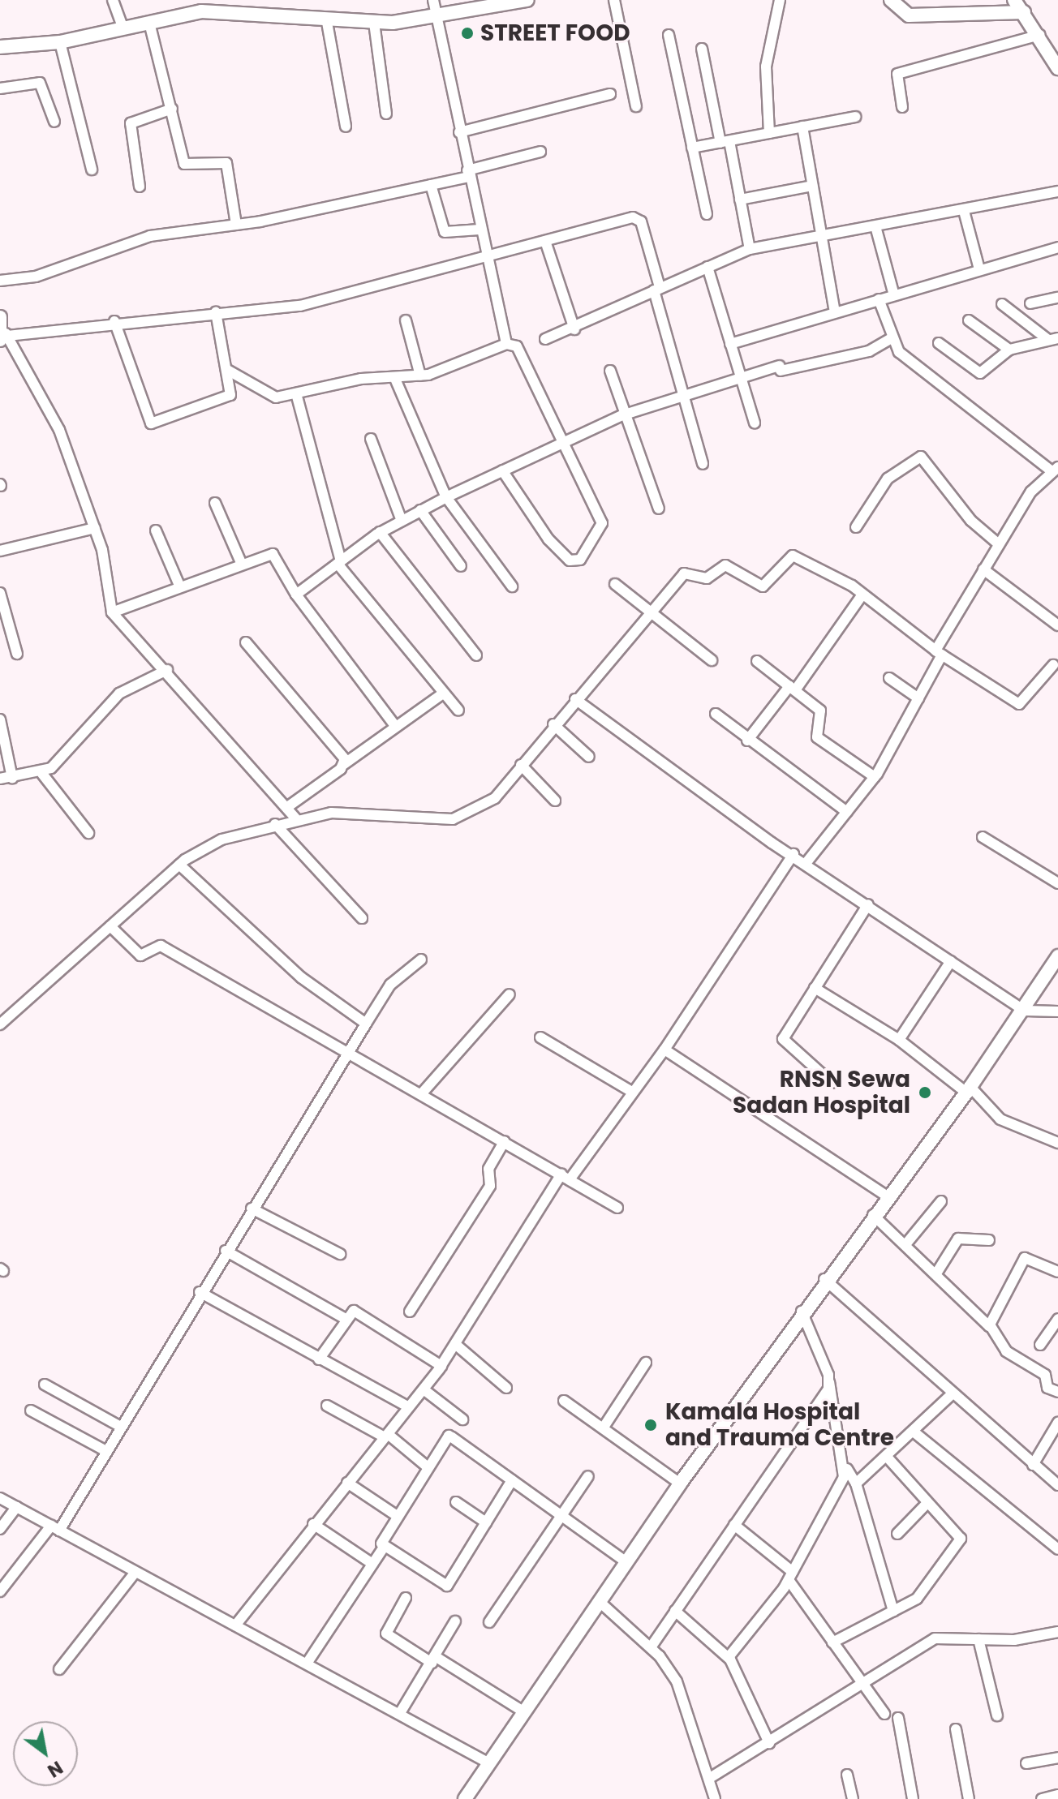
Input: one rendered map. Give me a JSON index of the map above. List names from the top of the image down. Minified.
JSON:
{"places":["STREET FOOD","RNSN Sewa Sadan Hospital","Kamala Hospital and Trauma Centre"],"north":"bottom right"}
